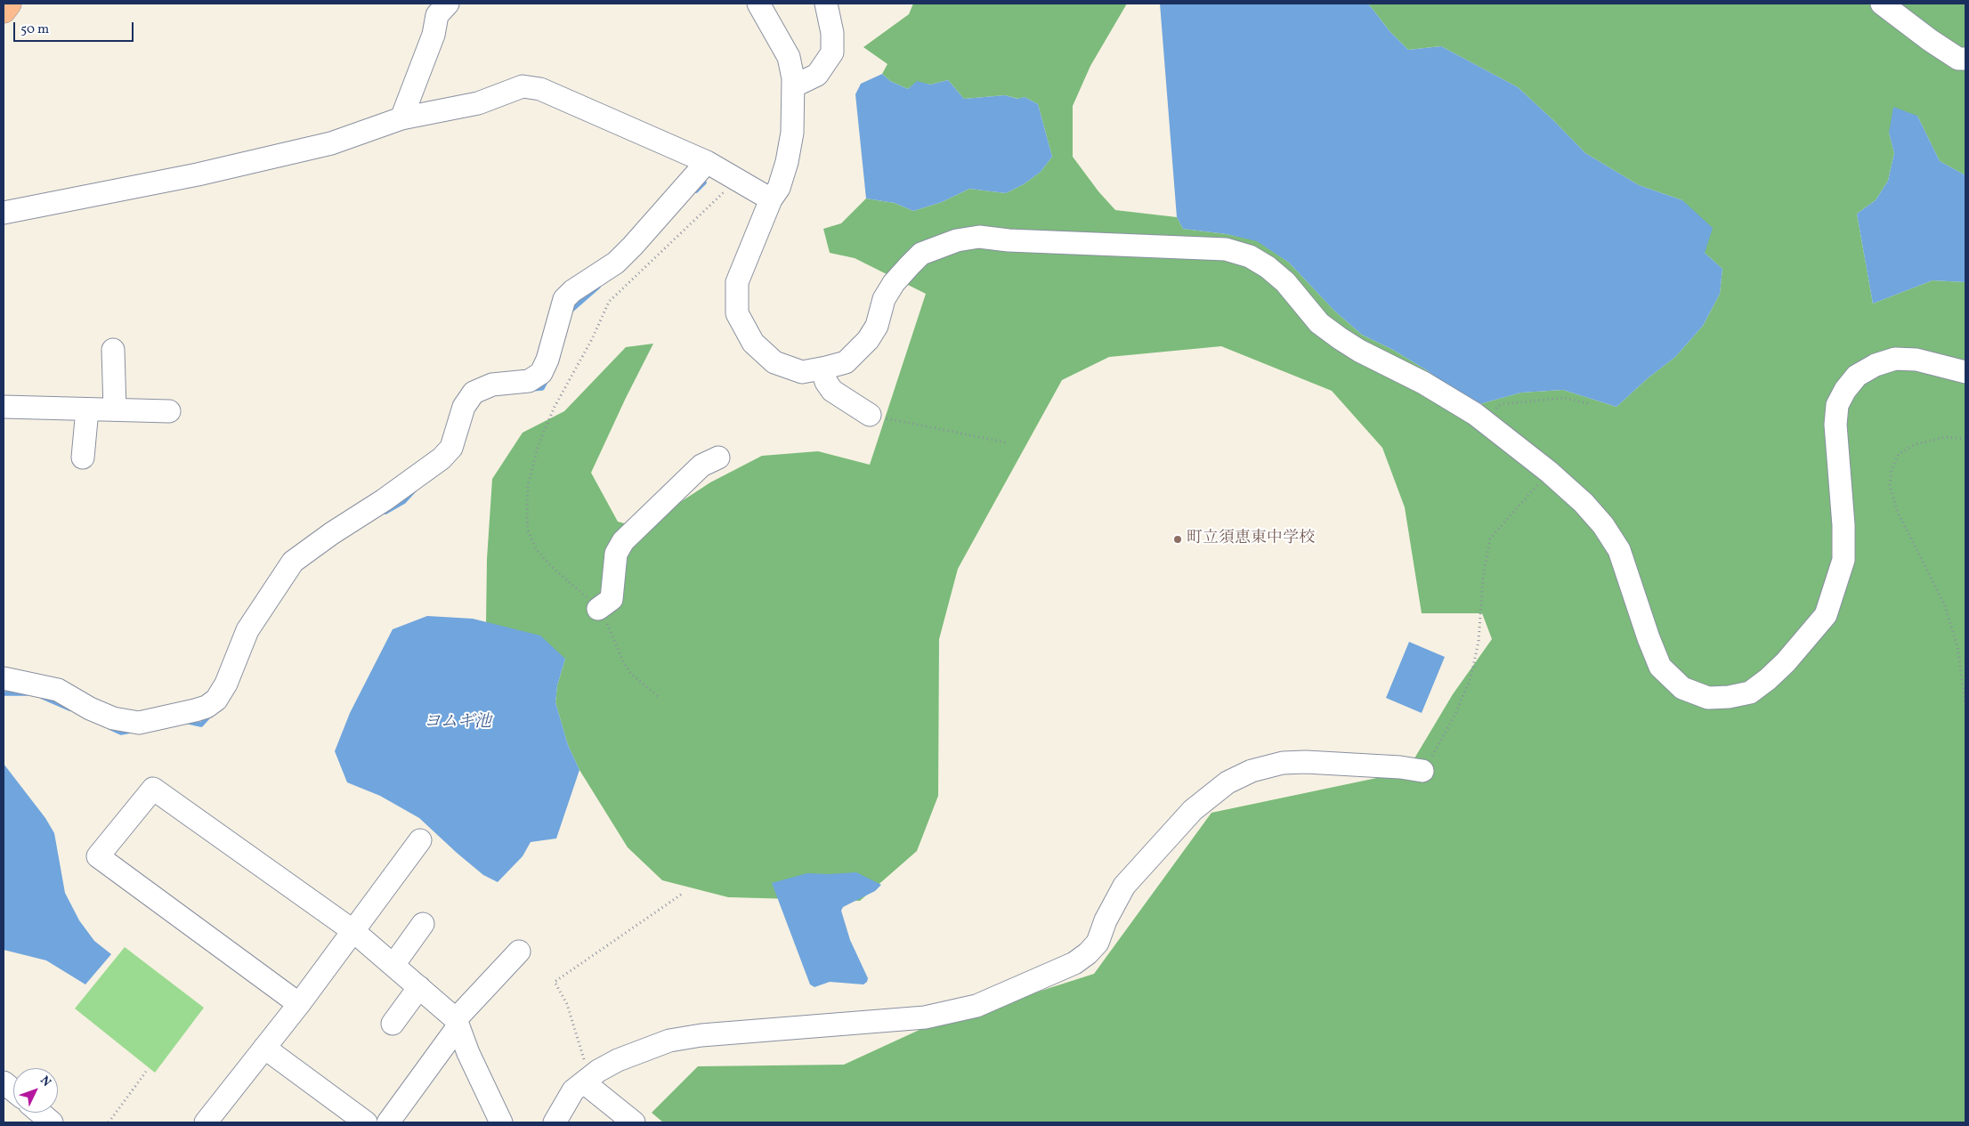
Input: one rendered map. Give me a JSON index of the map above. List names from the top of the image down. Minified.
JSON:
{"water":["ヨムギ池"],"places":["町立須恵東中学校"],"scale_bar":"50 m","north":"top right"}
